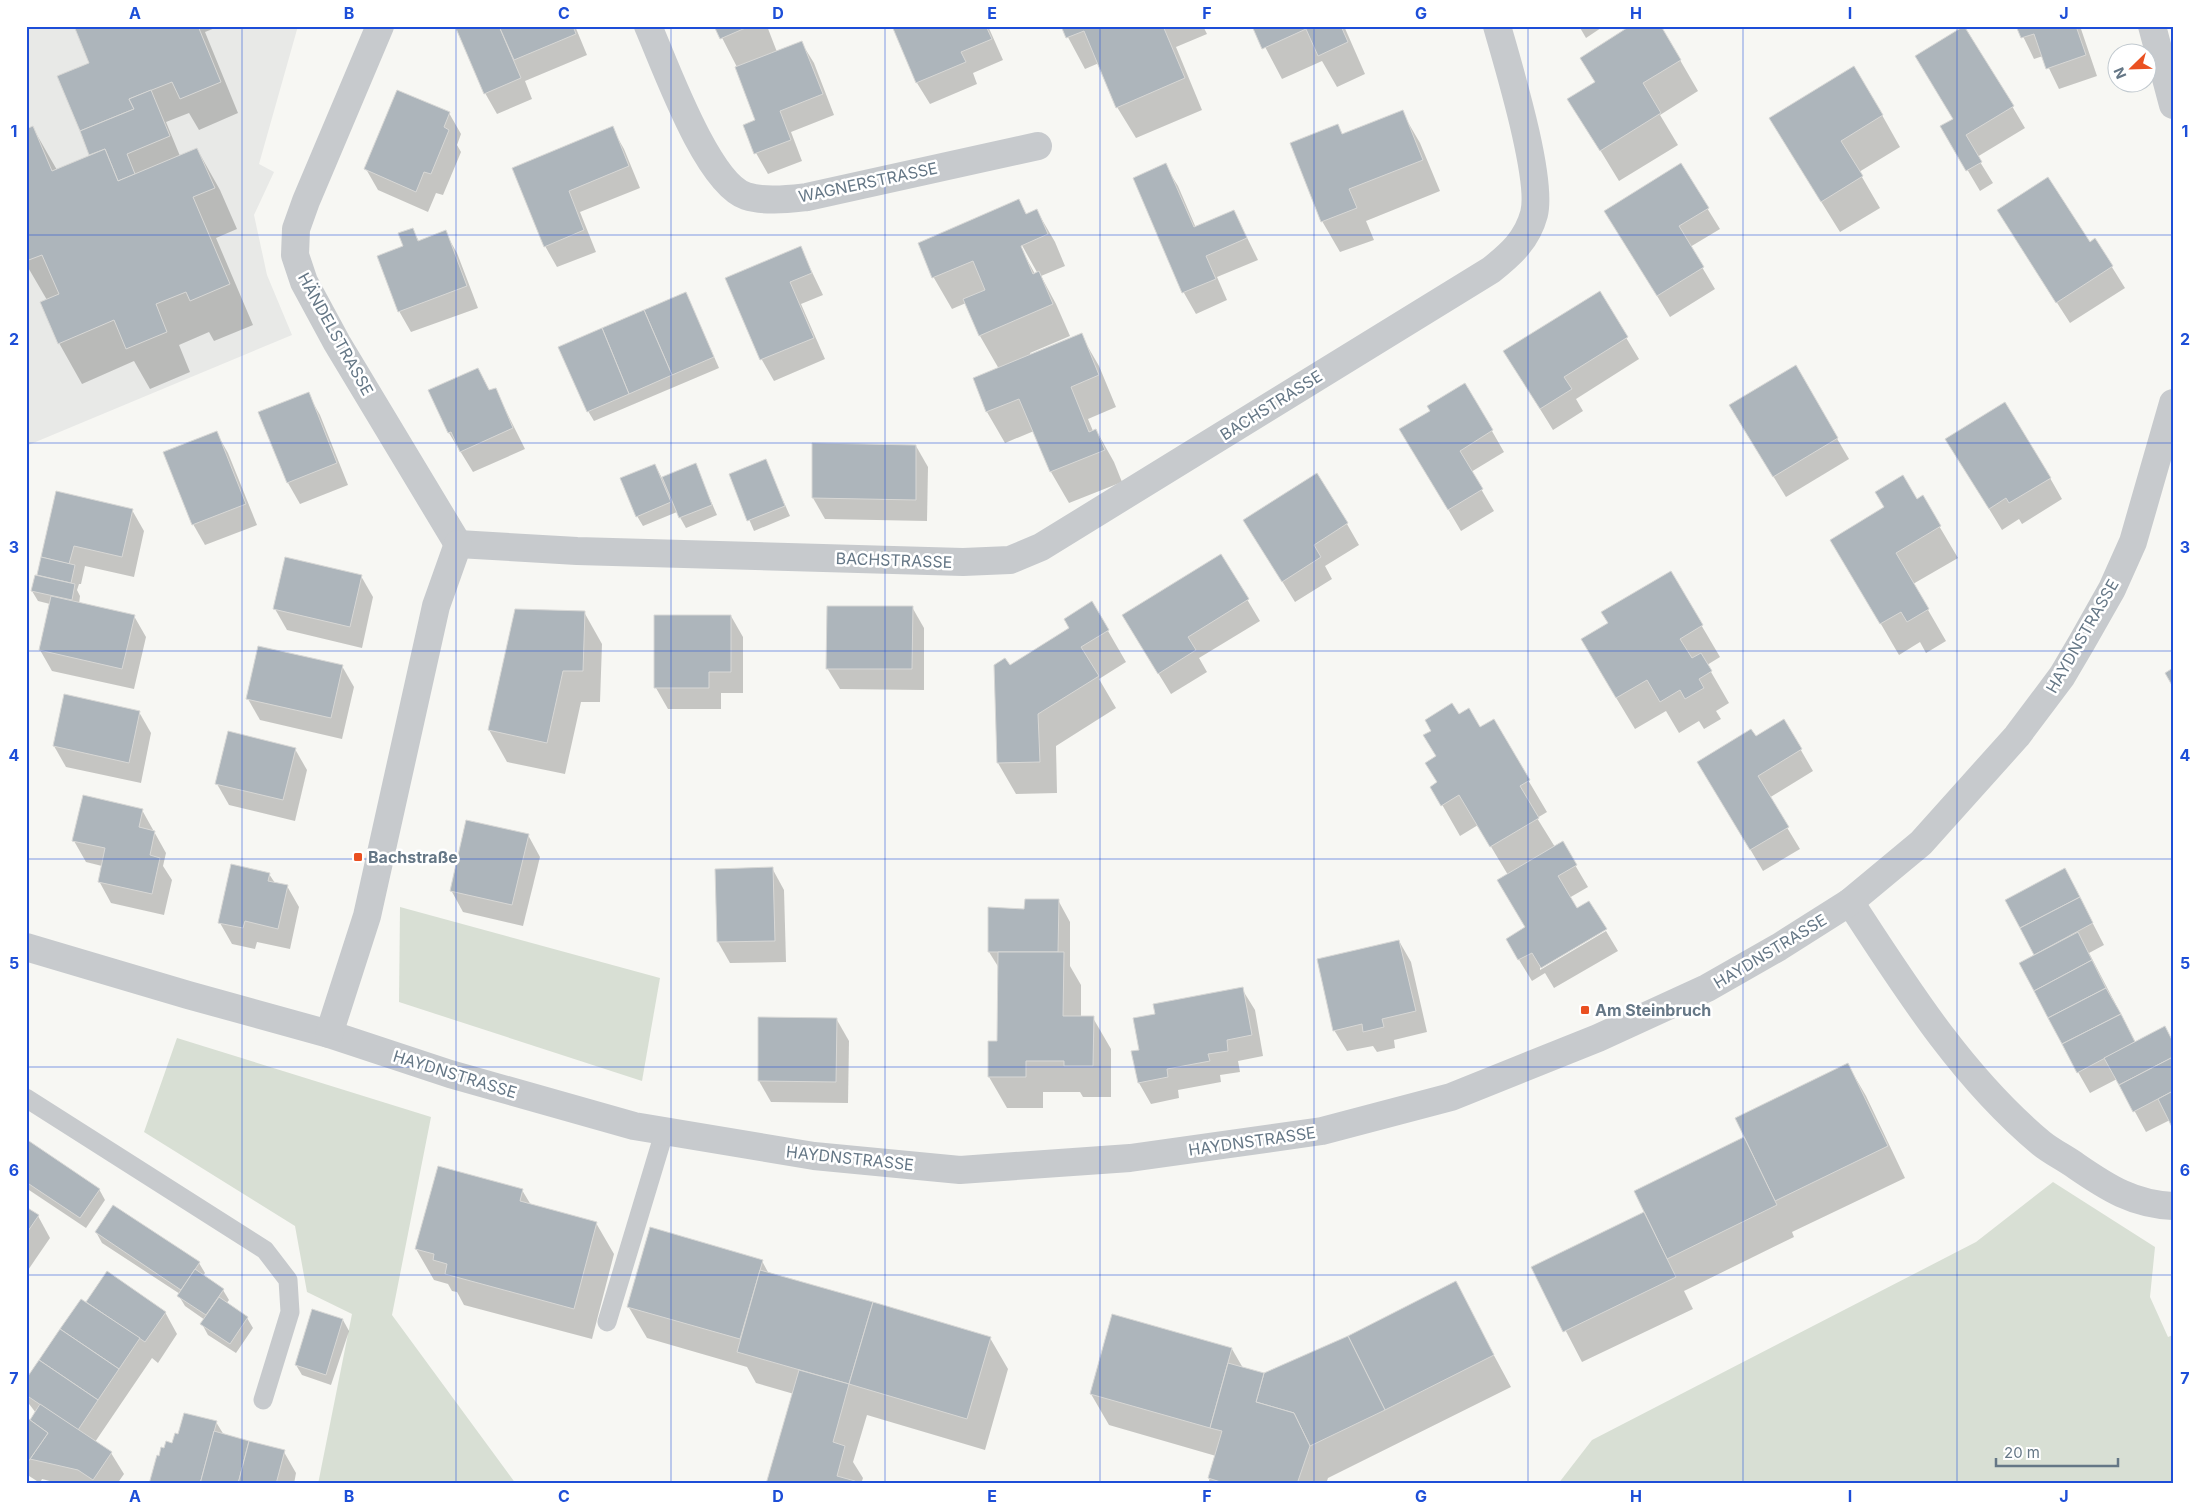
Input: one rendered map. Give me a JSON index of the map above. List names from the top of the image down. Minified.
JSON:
{"streets":{"street":["WAGNERSTRASSE","HÄNDELSTRASSE","BACHSTRASSE","HAYDNSTRASSE"]},"crossings":[["HÄNDELSTRASSE","BACHSTRASSE"]],"places":{"transit":["Bachstraße","Am Steinbruch"]},"scale_bar":"20 m","north":"bottom left","grid":{"columns":["A","B","C","D","E","F","G","H","I","J"],"rows":["1","2","3","4","5","6","7"]}}
